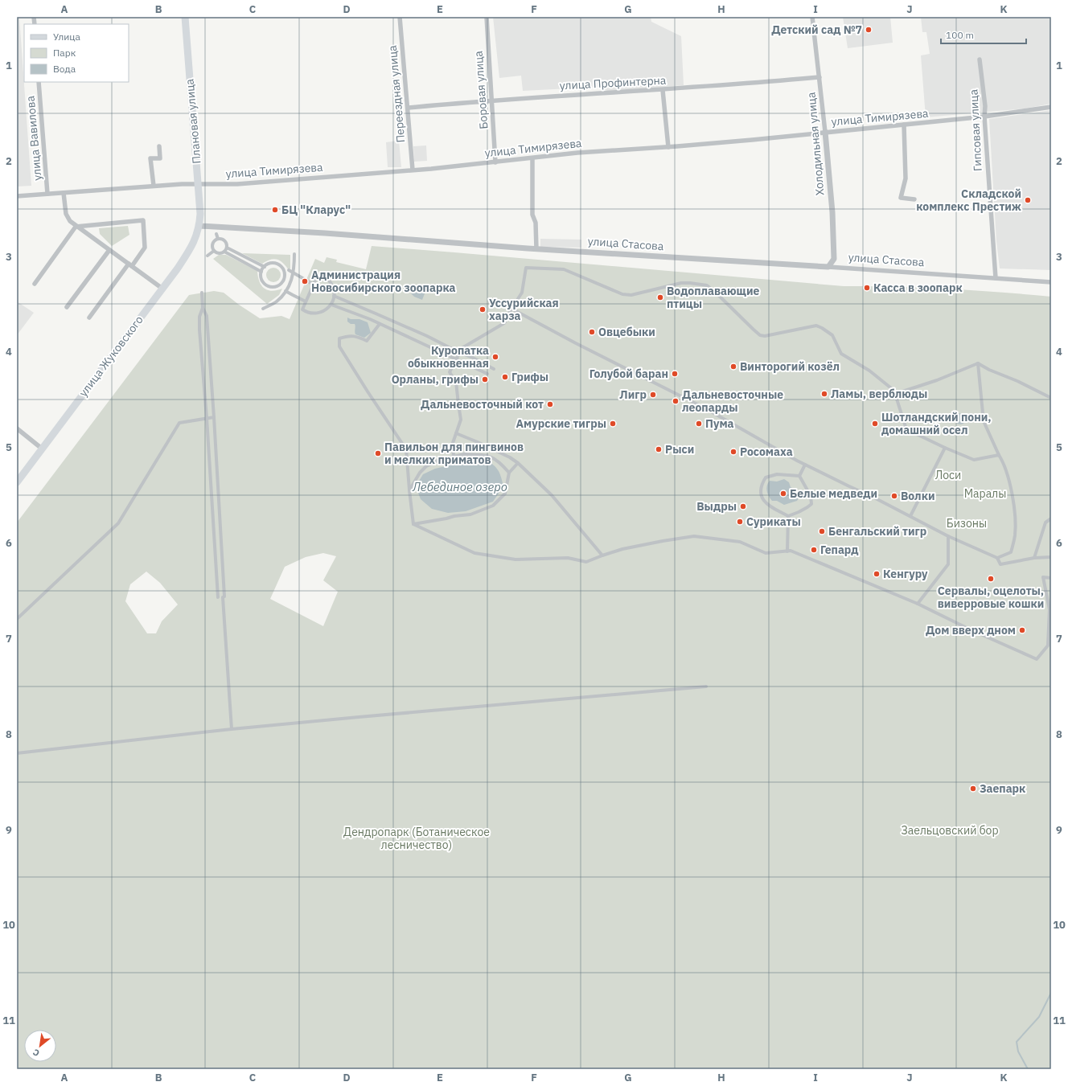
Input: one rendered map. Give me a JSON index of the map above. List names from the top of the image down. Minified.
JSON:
{"streets":{"main road":["Плановая улица","улица Жуковского"],"street":["улица Профинтерна","Боровая улица","Переездная улица","улица Тимирязева","Гипсовая улица","улица Вавилова","Холодильная улица","улица Стасова"]},"crossings":[["улица Профинтерна","Боровая улица"],["улица Профинтерна","Переездная улица"],["улица Профинтерна","Холодильная улица"],["Боровая улица","улица Тимирязева"],["Переездная улица","улица Тимирязева"],["улица Тимирязева","Плановая улица"],["улица Тимирязева","Гипсовая улица"],["улица Тимирязева","улица Вавилова"],["улица Тимирязева","Холодильная улица"],["Плановая улица","улица Стасова"],["Плановая улица","улица Жуковского"],["Гипсовая улица","улица Стасова"],["Холодильная улица","улица Стасова"],["улица Стасова","улица Жуковского"]],"water":["Лебединое озеро"],"parks":["Лоси","Маралы","Бизоны","Заельцовский бор","Дендропарк (Ботаническое лесничество)"],"places":["Детский сад №7","Складской комплекс Престиж","БЦ \"Кларус\"","Администрация Новосибирского зоопарка","Касса в зоопарк","Водоплавающие птицы","Уссурийская харза","Овцебыки","Куропатка обыкновенная","Винторогий козёл","Голубой баран","Грифы","Орланы, грифы","Ламы, верблюды","Лигр","Дальневосточные леопарды","Дальневосточный кот","Амурские тигры","Пума","Шотландский пони, домашний осел","Рыси","Росомаха","Павильон для пингвинов и мелких приматов","Белые медведи","Волки","Выдры","Сурикаты","Бенгальский тигр","Гепард","Кенгуру","Сервалы, оцелоты, виверровые кошки","Дом вверх дном","Заепарк"],"legend":["Улица","Парк","Вода"],"scale_bar":"100 m","north":"bottom left","grid":{"columns":["A","B","C","D","E","F","G","H","I","J","K"],"rows":["1","2","3","4","5","6","7","8","9","10","11"]}}
